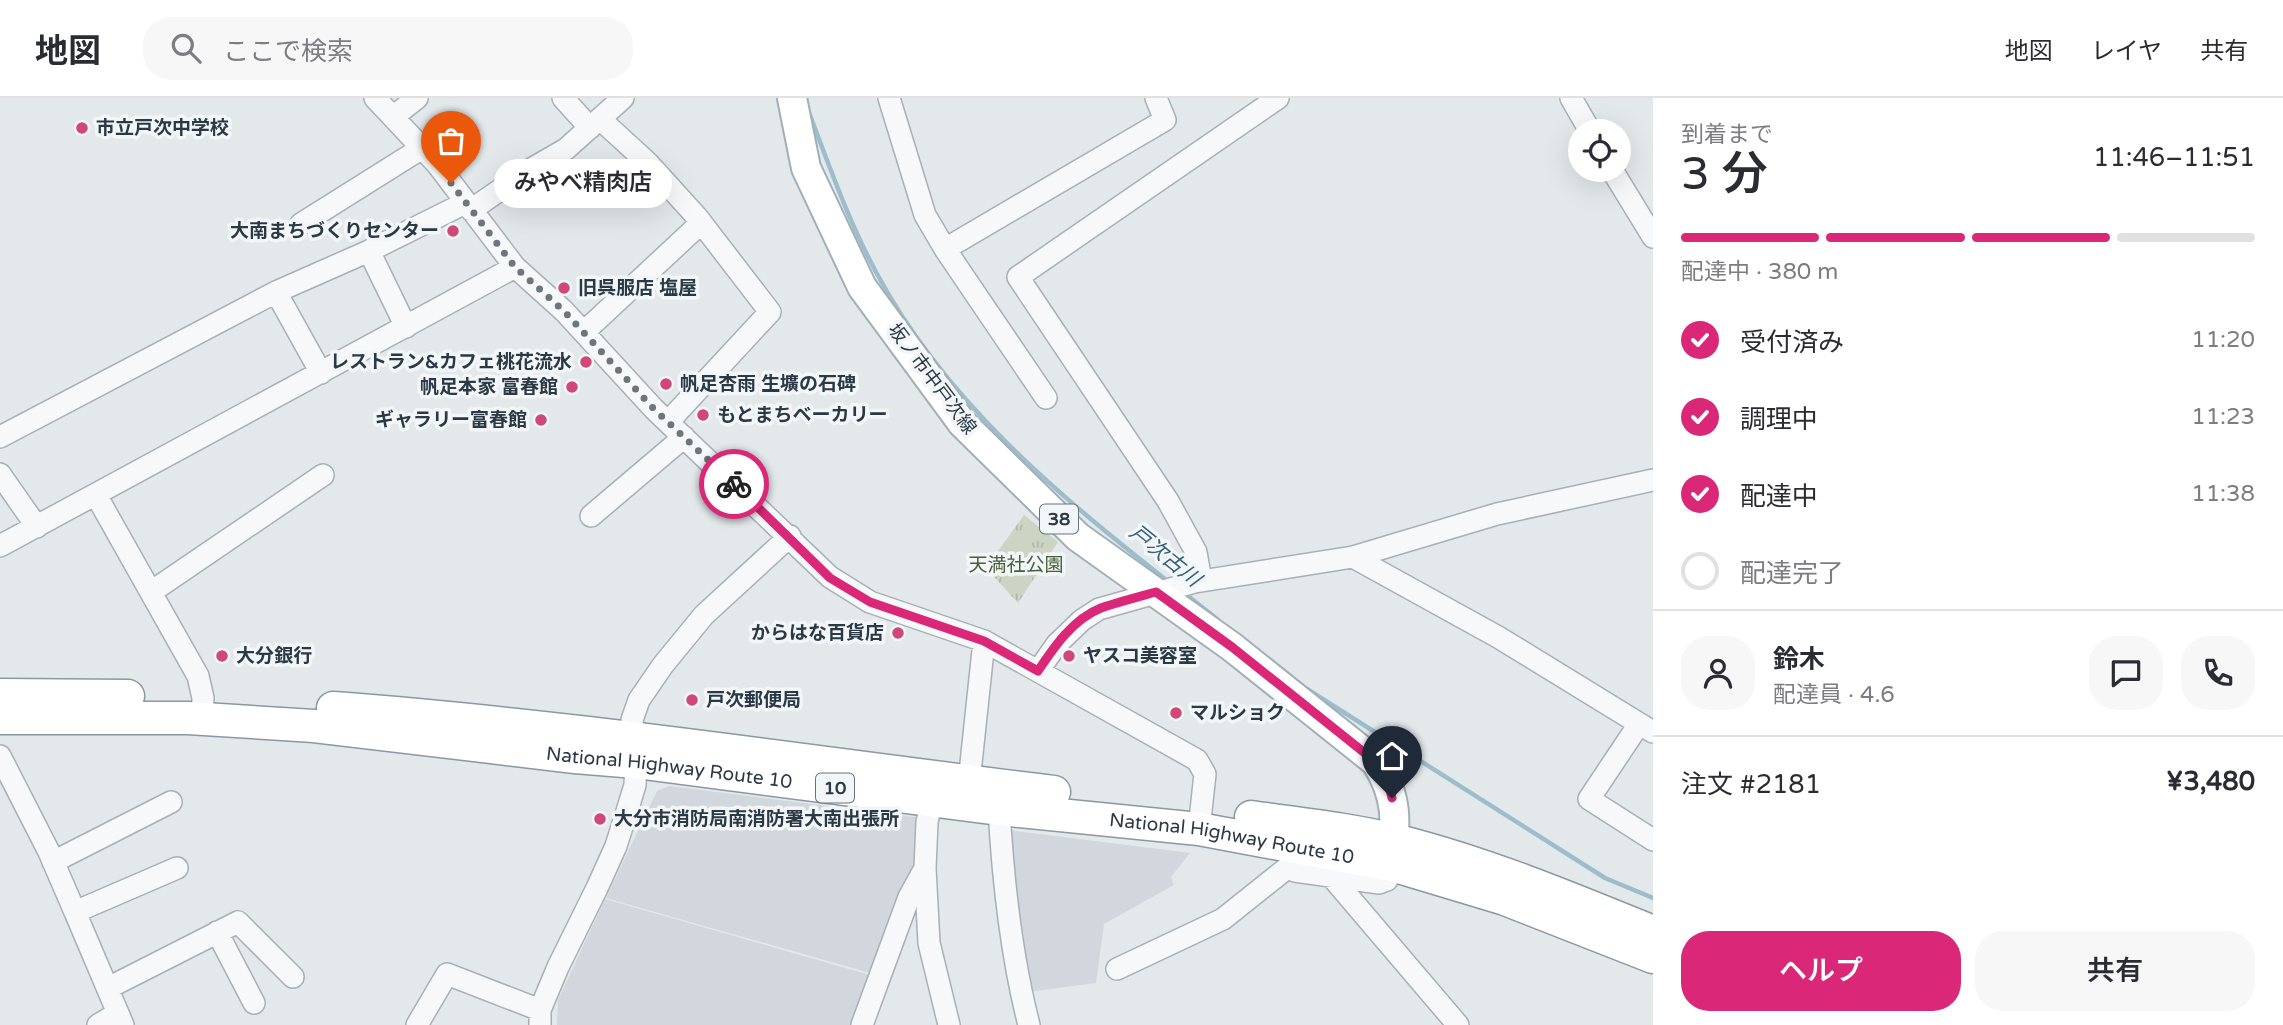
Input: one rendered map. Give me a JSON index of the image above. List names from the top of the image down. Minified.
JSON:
{"streets":{"highway":["National Highway Route 10","10"],"main road":["坂ノ市中戸次線","38"]},"crossings":[["坂ノ市中戸次線","National Highway Route 10"]],"water":["戸次古川"],"parks":["天満社公園"],"places":["市立戸次中学校","みやべ精肉店","大南まちづくりセンター","旧呉服店 塩屋","レストラン&カフェ桃花流水","帆足杏雨 生壙の石碑","帆足本家 富春館","もとまちベーカリー","ギャラリー富春館","からはな百貨店","大分銀行","ヤスコ美容室","戸次郵便局","マルショク","大分市消防局南消防署大南出張所"],"page":{"header":"地図","search":"ここで検索","nav":["地図","レイヤ","共有"],"heading":["3 分","到着まで","11:46–11:51"],"panel":["鈴木","配達員 · 4.6","注文 #2181","¥3,480"],"bubble":"みやべ精肉店","bar":"配達中 · 380 m","list":[["受付済み","11:20"],["調理中","11:23"],["配達中","11:38"],"配達完了"],"buttons":["ヘルプ","共有"]}}
